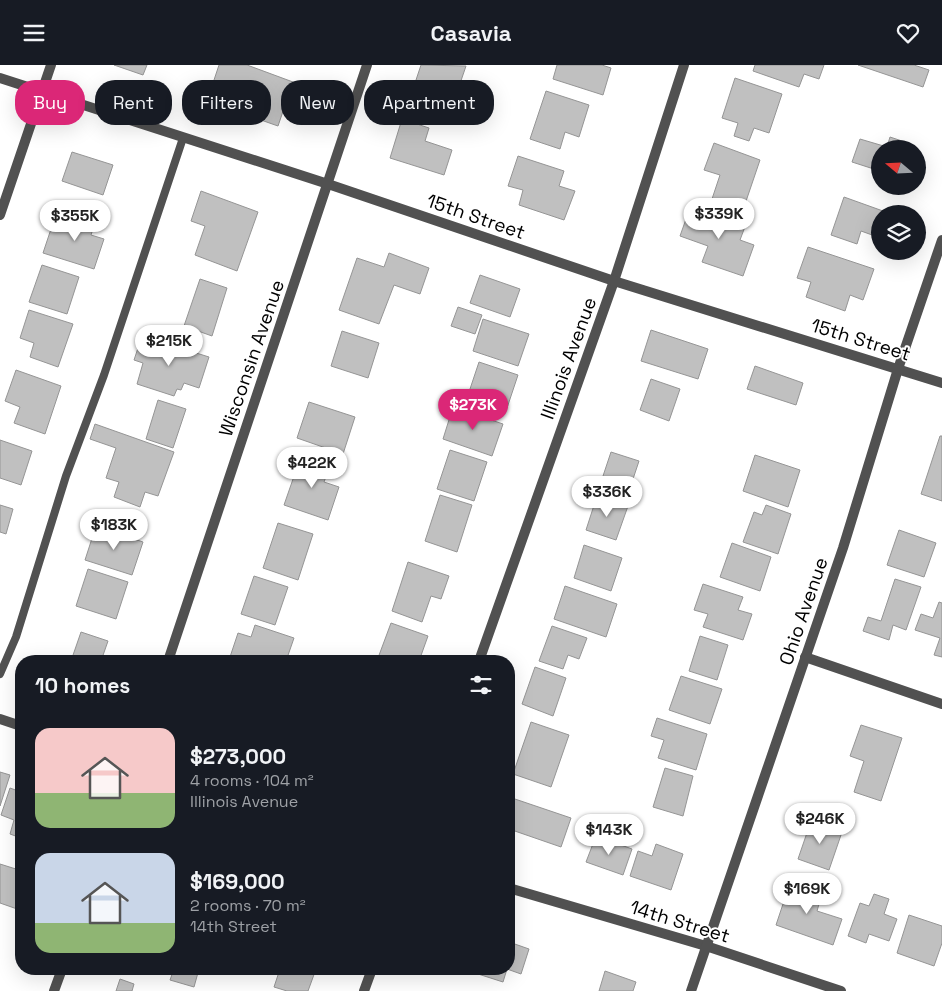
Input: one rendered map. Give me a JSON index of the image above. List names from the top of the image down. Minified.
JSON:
{"streets":{"street":["15th Street","Wisconsin Avenue","Illinois Avenue","Ohio Avenue","14th Street"]},"crossings":[["15th Street","Wisconsin Avenue"],["15th Street","Illinois Avenue"],["15th Street","Ohio Avenue"],["Ohio Avenue","14th Street"]],"north":"left","page":{"header":"Casavia","chip":["Buy","Rent","Filters","New","Apartment"],"price":["$339K","$355K","$215K","$273K","$422K","$336K","$183K","$246K","$143K","$169K"],"heading":"10 homes","list":[{"name":"$273,000","note":"4 rooms · 104 m² · Illinois Avenue"},{"name":"$169,000","note":"2 rooms · 70 m² · 14th Street"}]}}
